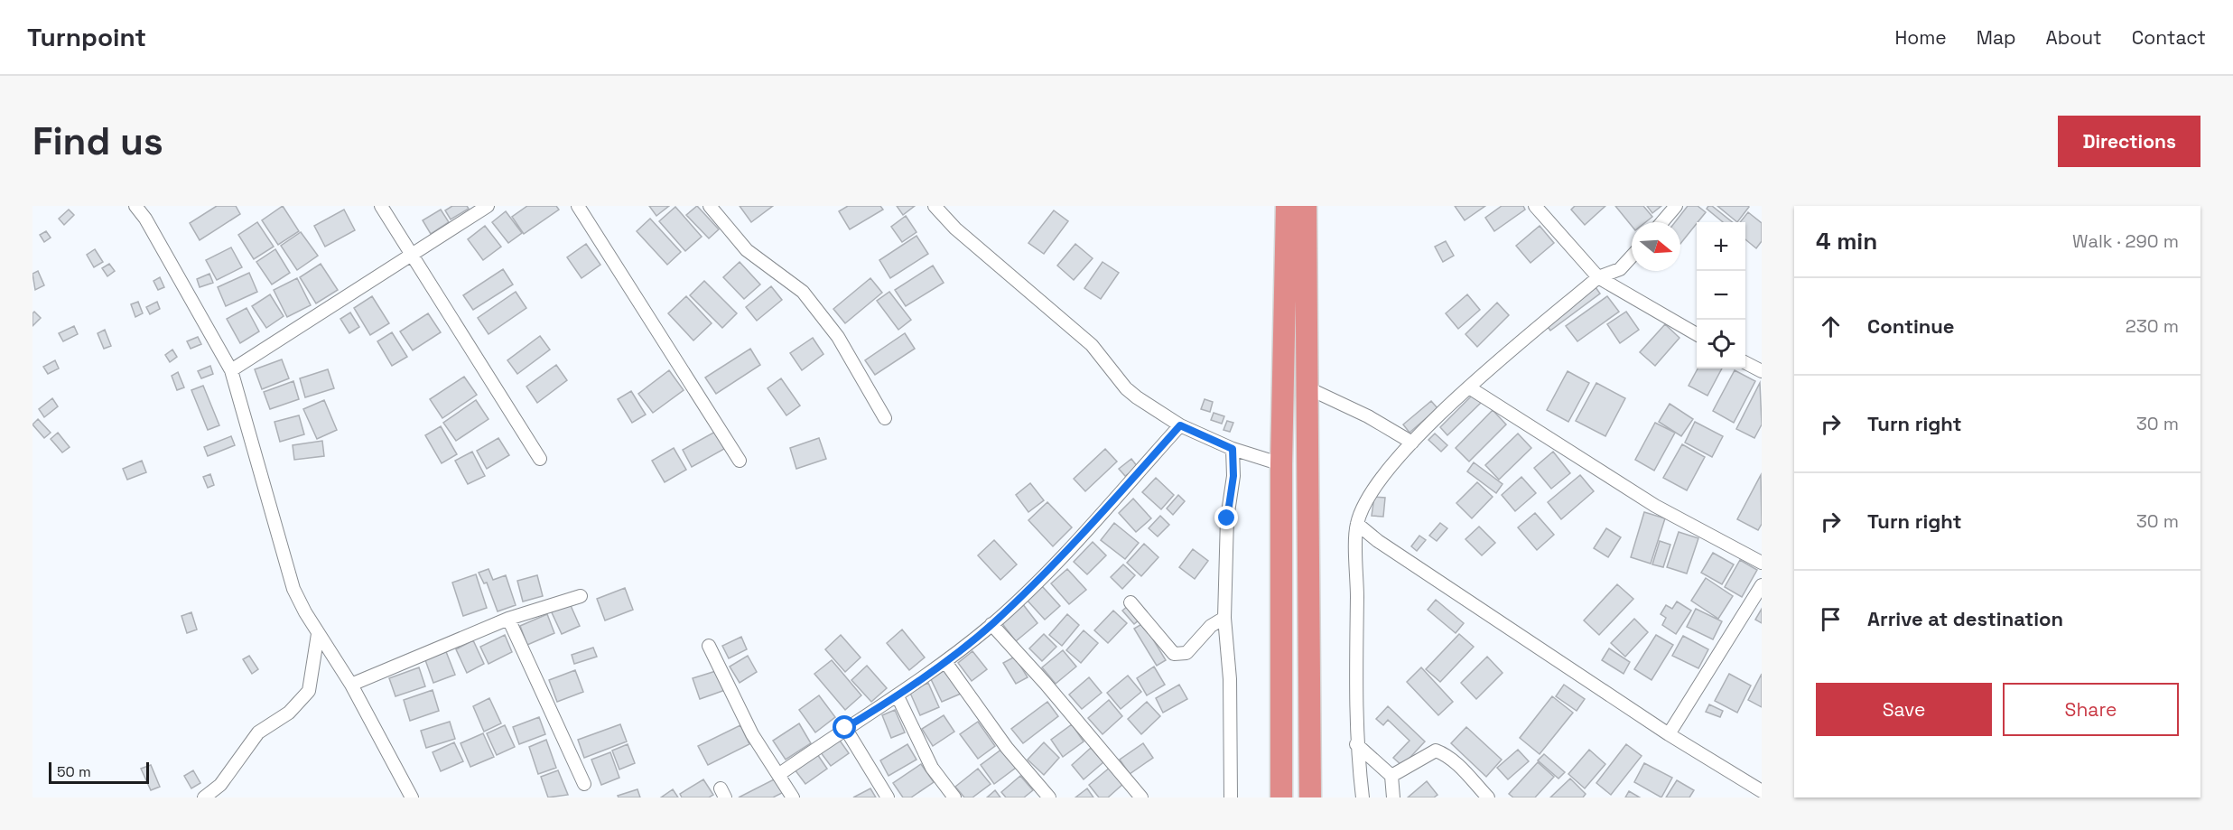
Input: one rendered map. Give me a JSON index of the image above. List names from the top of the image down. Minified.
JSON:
{"scale_bar":"50 m","north":"right","page":{"header":"Turnpoint","nav":["Home","Map","About","Contact"],"buttons":["Directions",["Save","Share"]],"title":"Find us","heading":["4 min","Walk · 290 m"],"map_buttons":["+","−"],"list":[["Continue","230 m"],["Turn right","30 m"],["Turn right","30 m"],"Arrive at destination"],"scale":"50 m"}}
